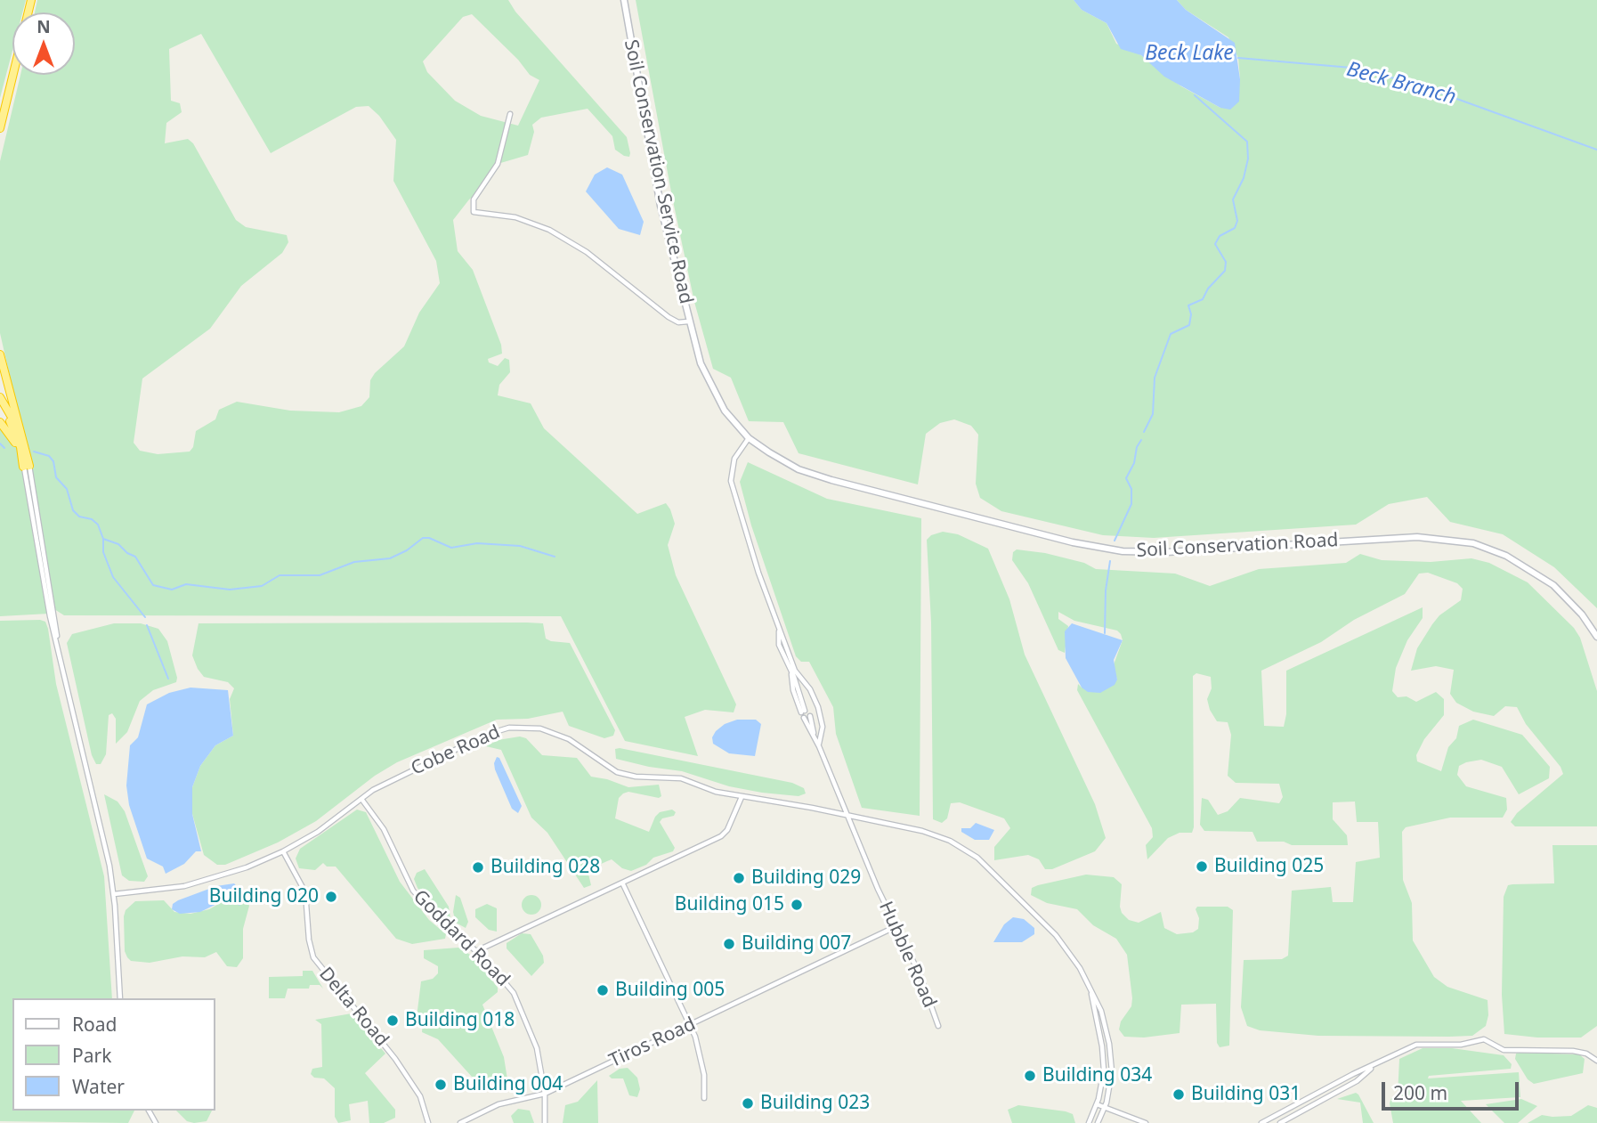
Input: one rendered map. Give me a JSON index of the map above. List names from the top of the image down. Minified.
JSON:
{"streets":{"main road":["Soil Conservation Service Road","Soil Conservation Road"],"street":["Cobe Road","Goddard Road","Hubble Road","Delta Road","Tiros Road"]},"crossings":[["Soil Conservation Service Road","Soil Conservation Road"],["Soil Conservation Service Road","Hubble Road"],["Soil Conservation Road","Hubble Road"],["Cobe Road","Goddard Road"],["Cobe Road","Hubble Road"],["Cobe Road","Delta Road"],["Goddard Road","Tiros Road"],["Hubble Road","Tiros Road"]],"water":["Beck Lake","Beck Branch"],"places":["Building 025","Building 028","Building 029","Building 020","Building 015","Building 007","Building 005","Building 018","Building 034","Building 004","Building 031","Building 023"],"legend":["Road","Park","Water"],"scale_bar":"200 m","north":"top"}
